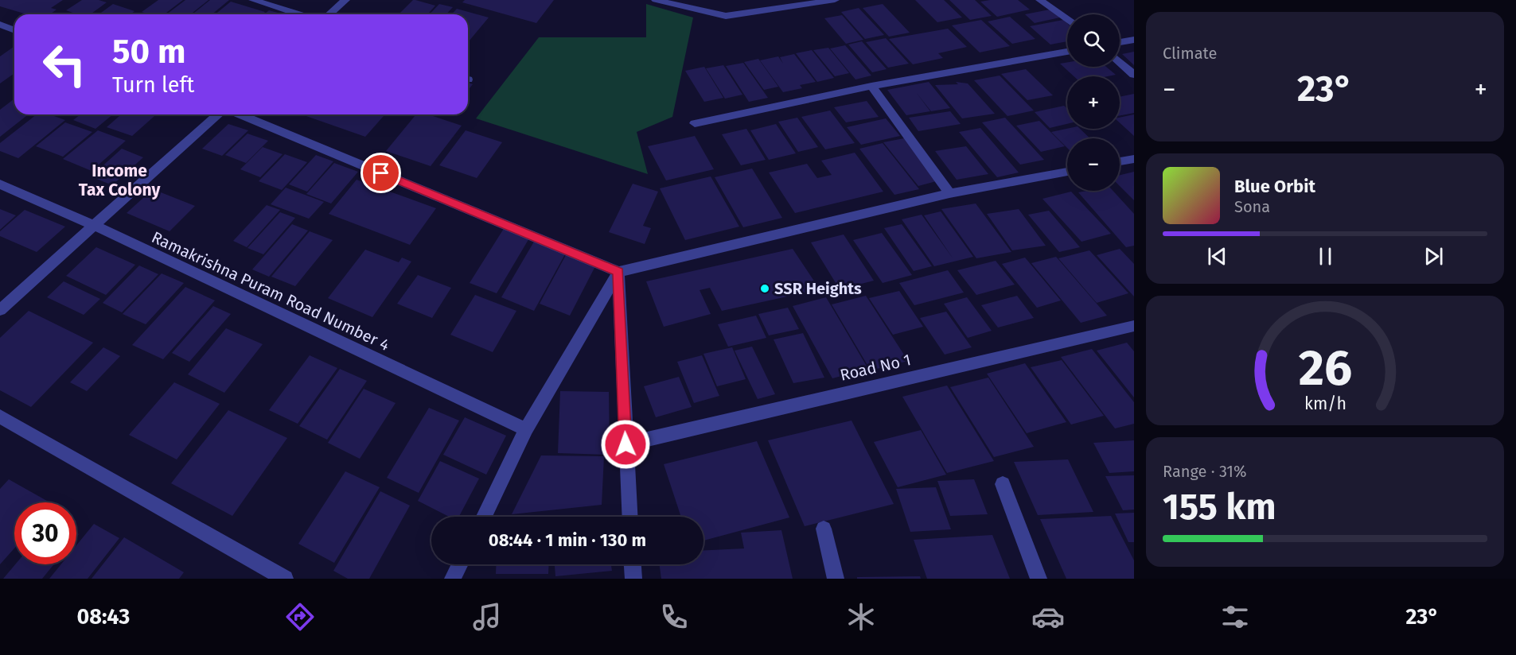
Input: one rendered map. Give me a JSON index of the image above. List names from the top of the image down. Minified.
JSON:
{"streets":{"street":["Ramakrishna Puram Road Number 4","Road No 1"]},"districts":["Income Tax Colony"],"places":["SSR Heights"],"page":{"tile":["Climate",["Range · 31%","155 km"]],"map_buttons":["+","−"],"turn":["50 m","Turn left"],"heat":["−","23°","+"],"song":["Blue Orbit","Sona"],"limit":"30","trip":"08:44 · 1 min · 130 m","tabs":["08:43","23°"],"gauge":["26","km/h"]}}
